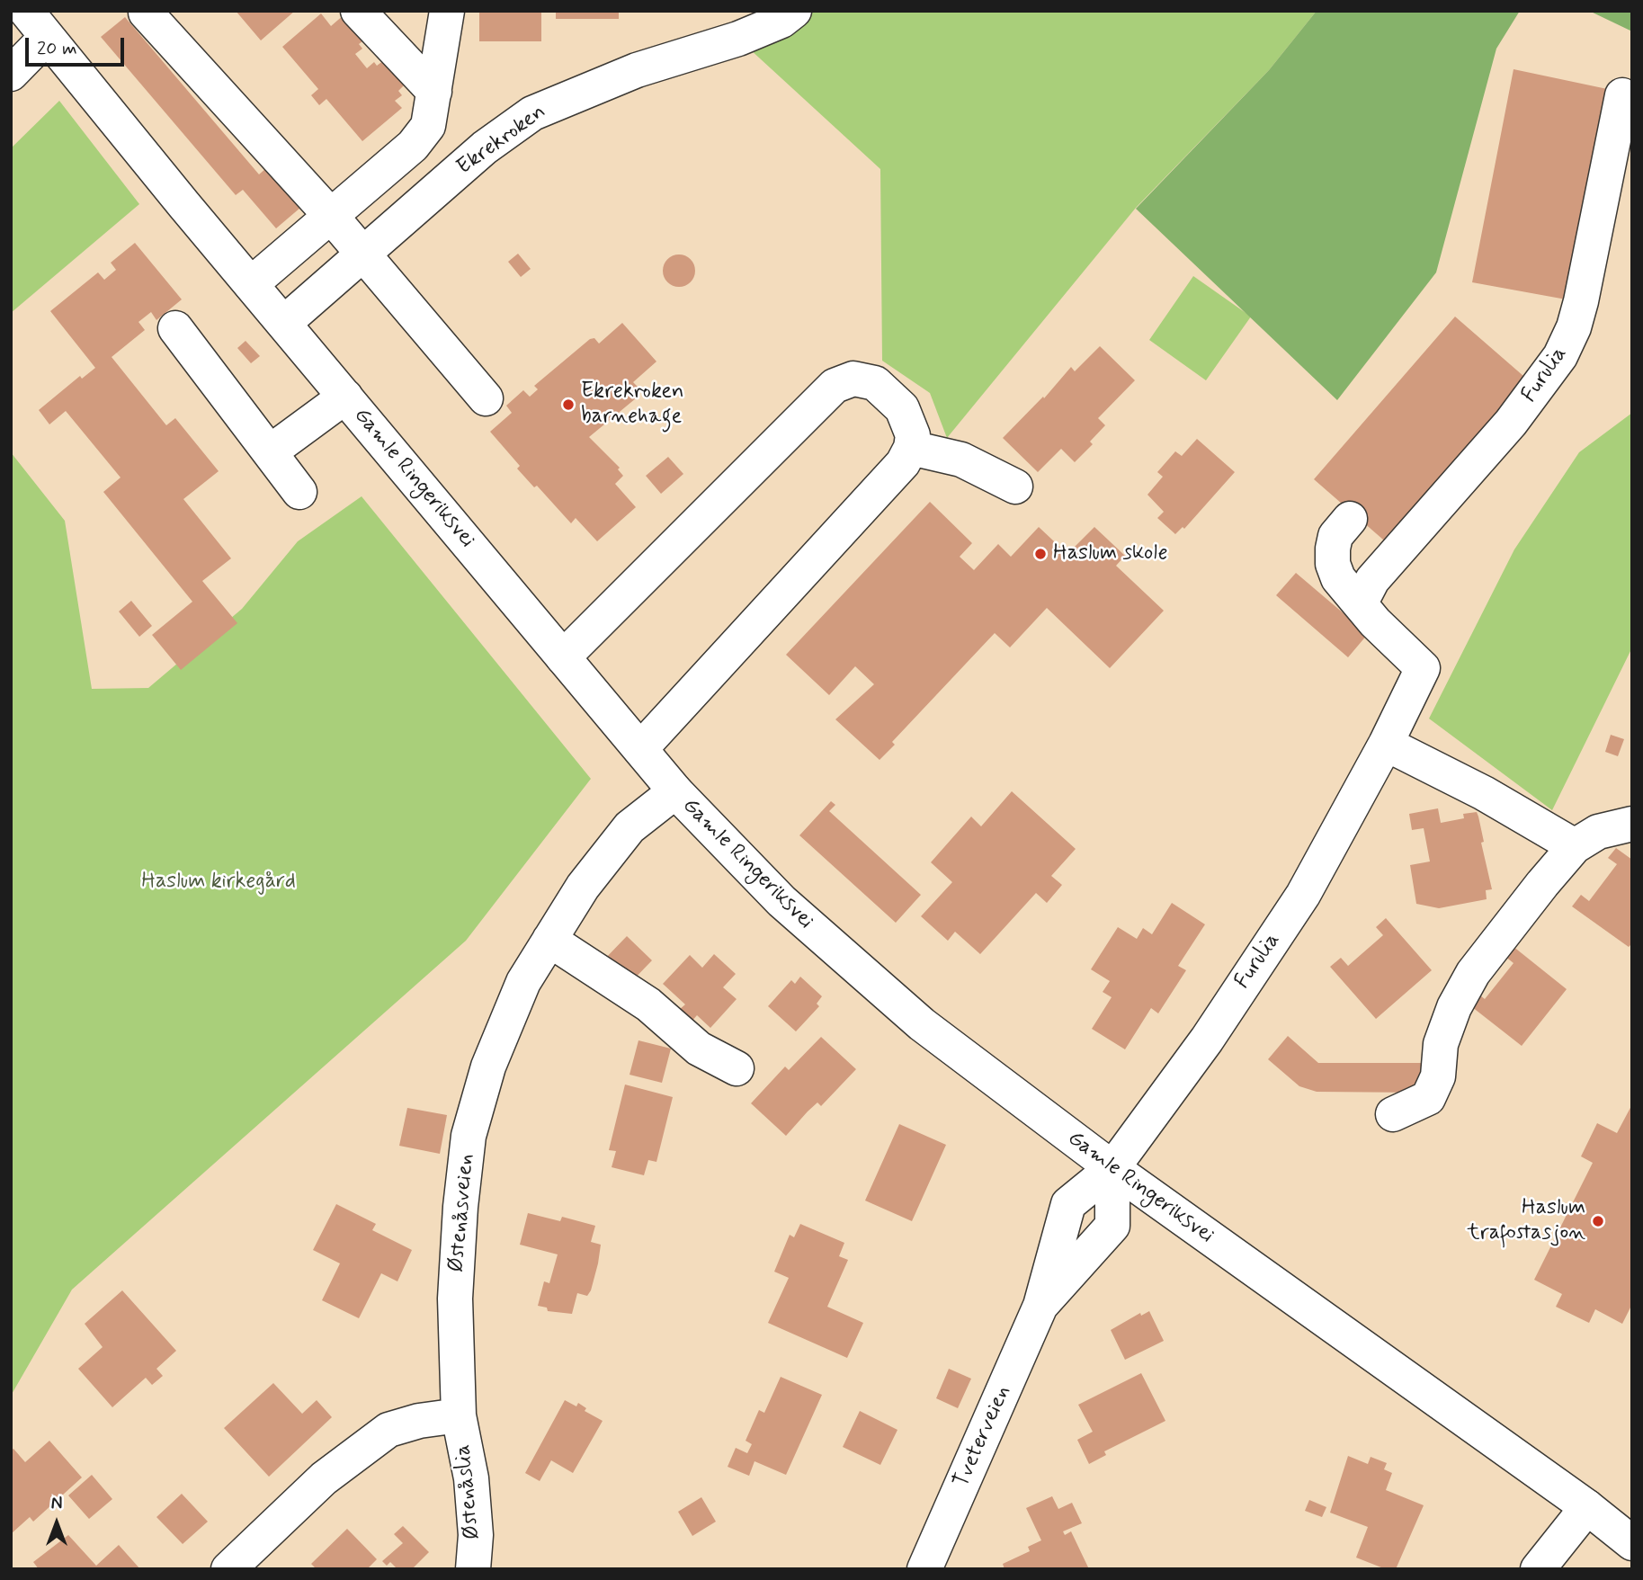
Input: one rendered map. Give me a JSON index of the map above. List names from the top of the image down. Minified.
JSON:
{"streets":{"street":["Ekrekroken","Furulia","Gamle Ringeriksvei","Østenåsveien","Tveterveien","Østenåslia"]},"crossings":[["Ekrekroken","Gamle Ringeriksvei"],["Furulia","Gamle Ringeriksvei"],["Furulia","Tveterveien"],["Gamle Ringeriksvei","Østenåsveien"],["Gamle Ringeriksvei","Tveterveien"],["Østenåsveien","Østenåslia"]],"parks":["Haslum kirkegård"],"places":["Ekrekroken barnehage","Haslum skole","Haslum trafostasjon"],"scale_bar":"20 m","north":"top"}
